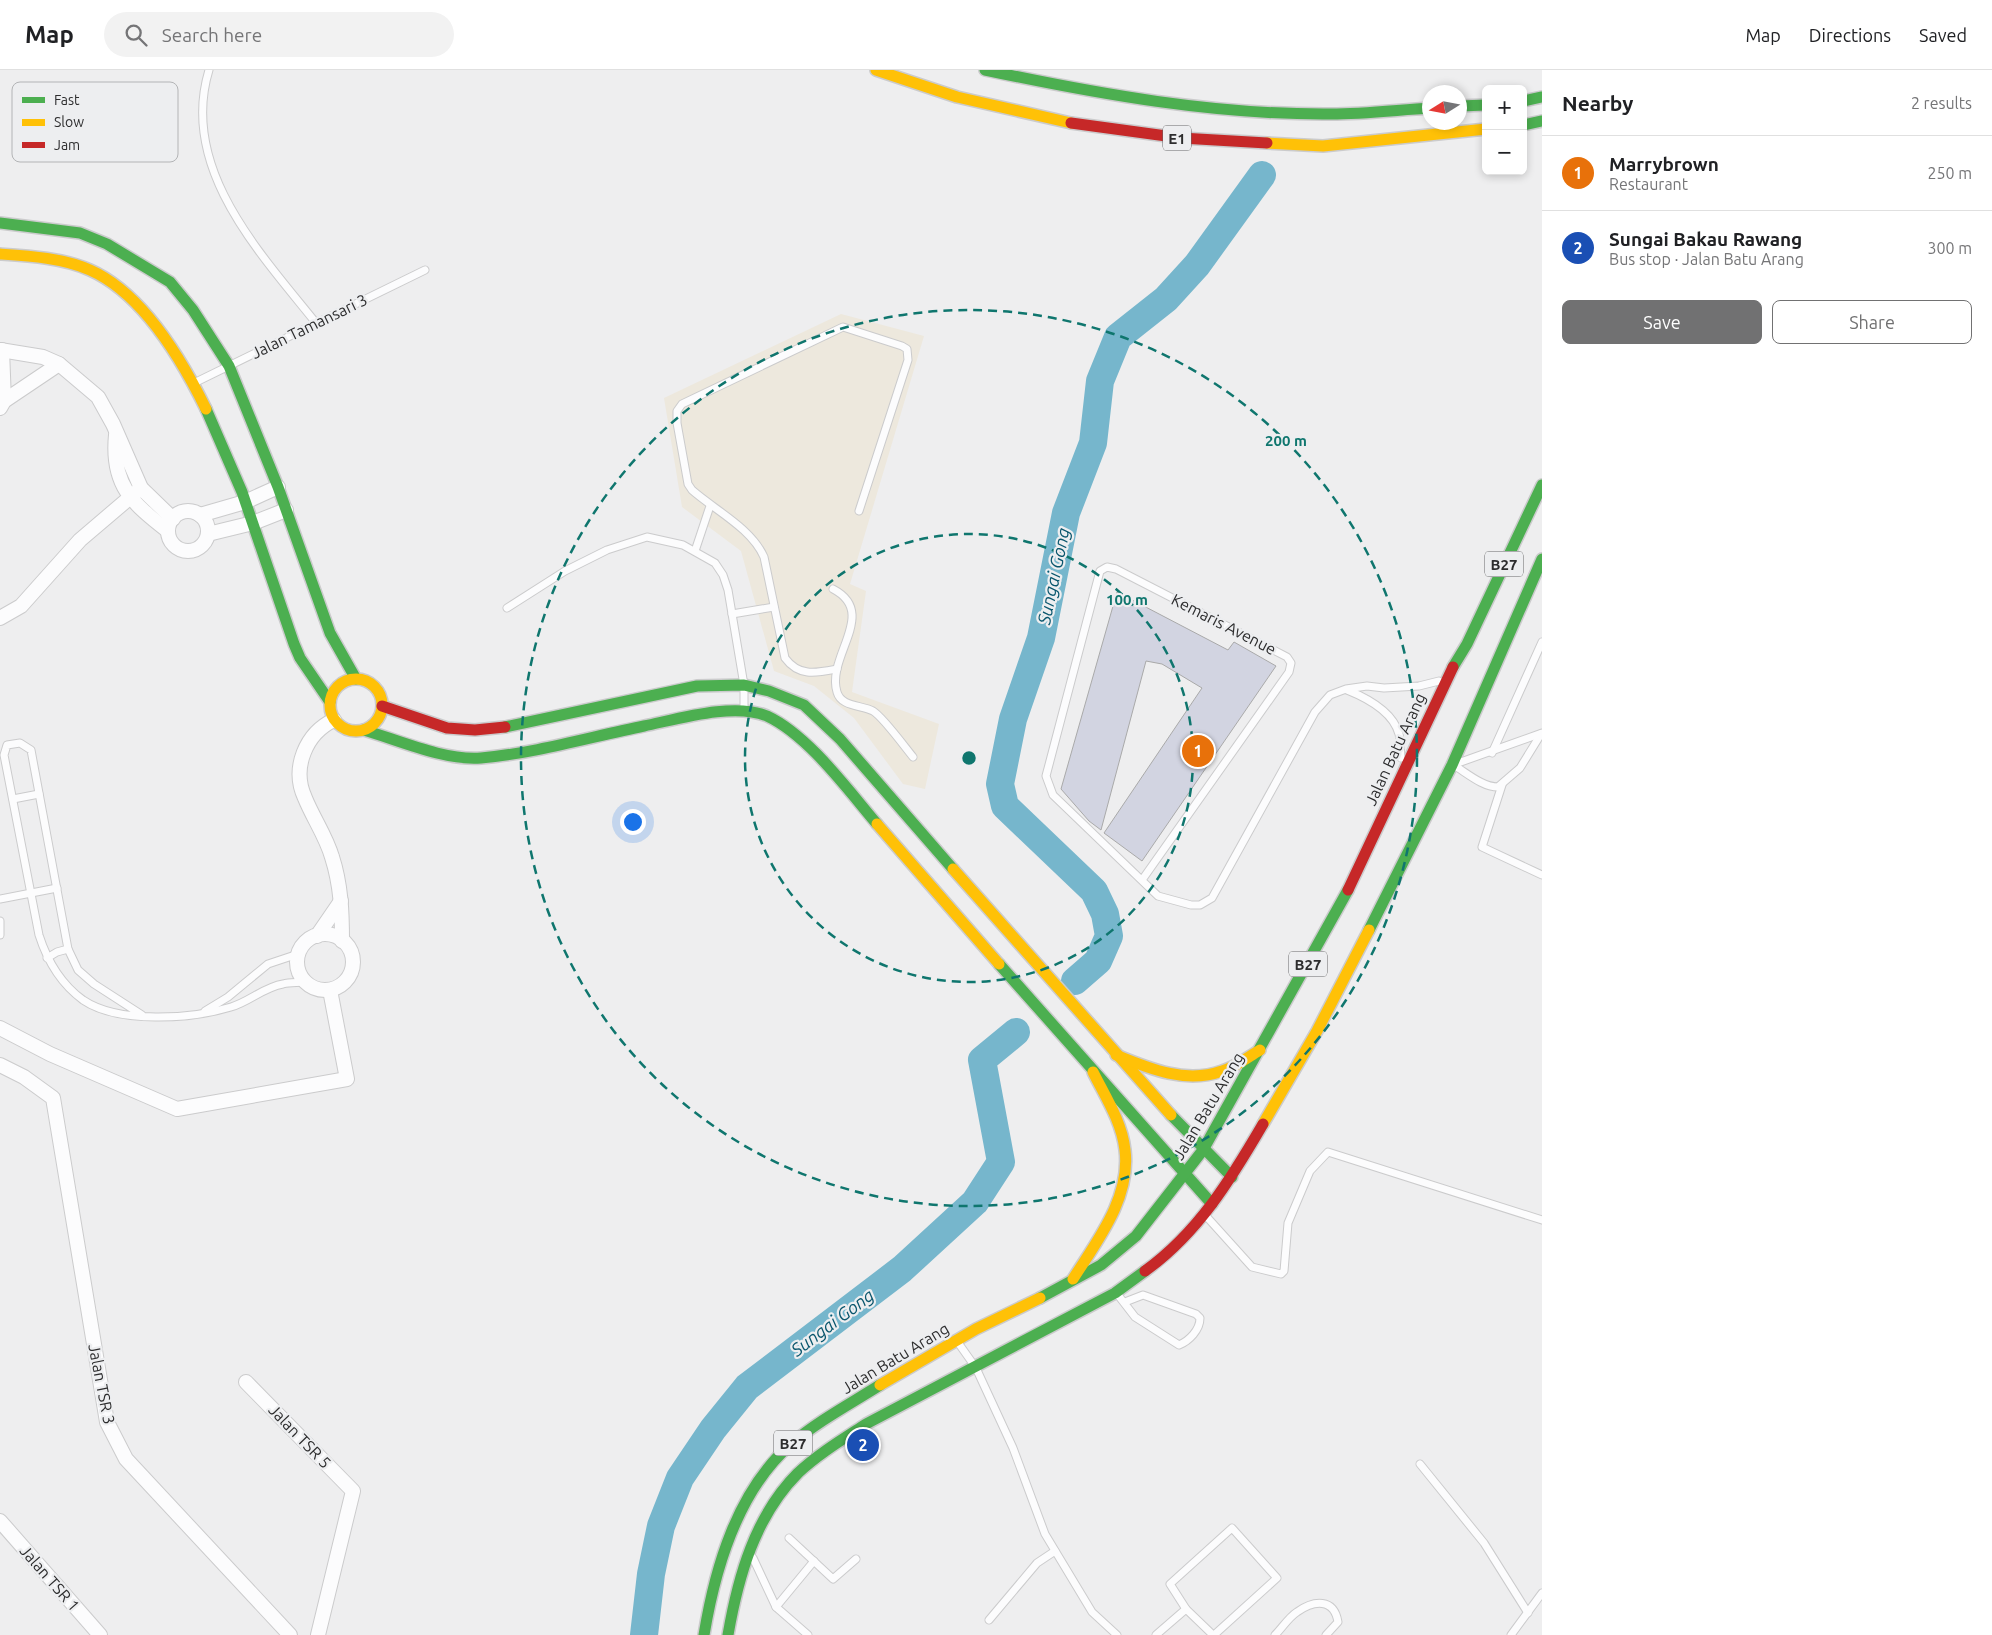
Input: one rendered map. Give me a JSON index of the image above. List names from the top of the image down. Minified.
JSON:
{"streets":{"main road":["E1","B27","Jalan Batu Arang"],"street":["Jalan TSR 3","Jalan TSR 5","Jalan TSR 1"],"lane":["Jalan Tamansari 3","Kemaris Avenue"]},"crossings":[["Kemaris Avenue","Jalan Batu Arang"]],"water":["Sungai Gong"],"legend":["Fast","Slow","Jam"],"north":"left","page":{"header":"Map","search":"Search here","nav":["Map","Directions","Saved"],"heading":["Nearby","2 results"],"map_buttons":["+","−"],"list":[{"mark":"1","name":"Marrybrown","note":"Restaurant","value":"250 m"},{"mark":"2","name":"Sungai Bakau Rawang","note":"Bus stop · Jalan Batu Arang","value":"300 m"}],"buttons":["Save","Share"],"pins":["1","2"]},"rings":["200 m","100 m"]}
